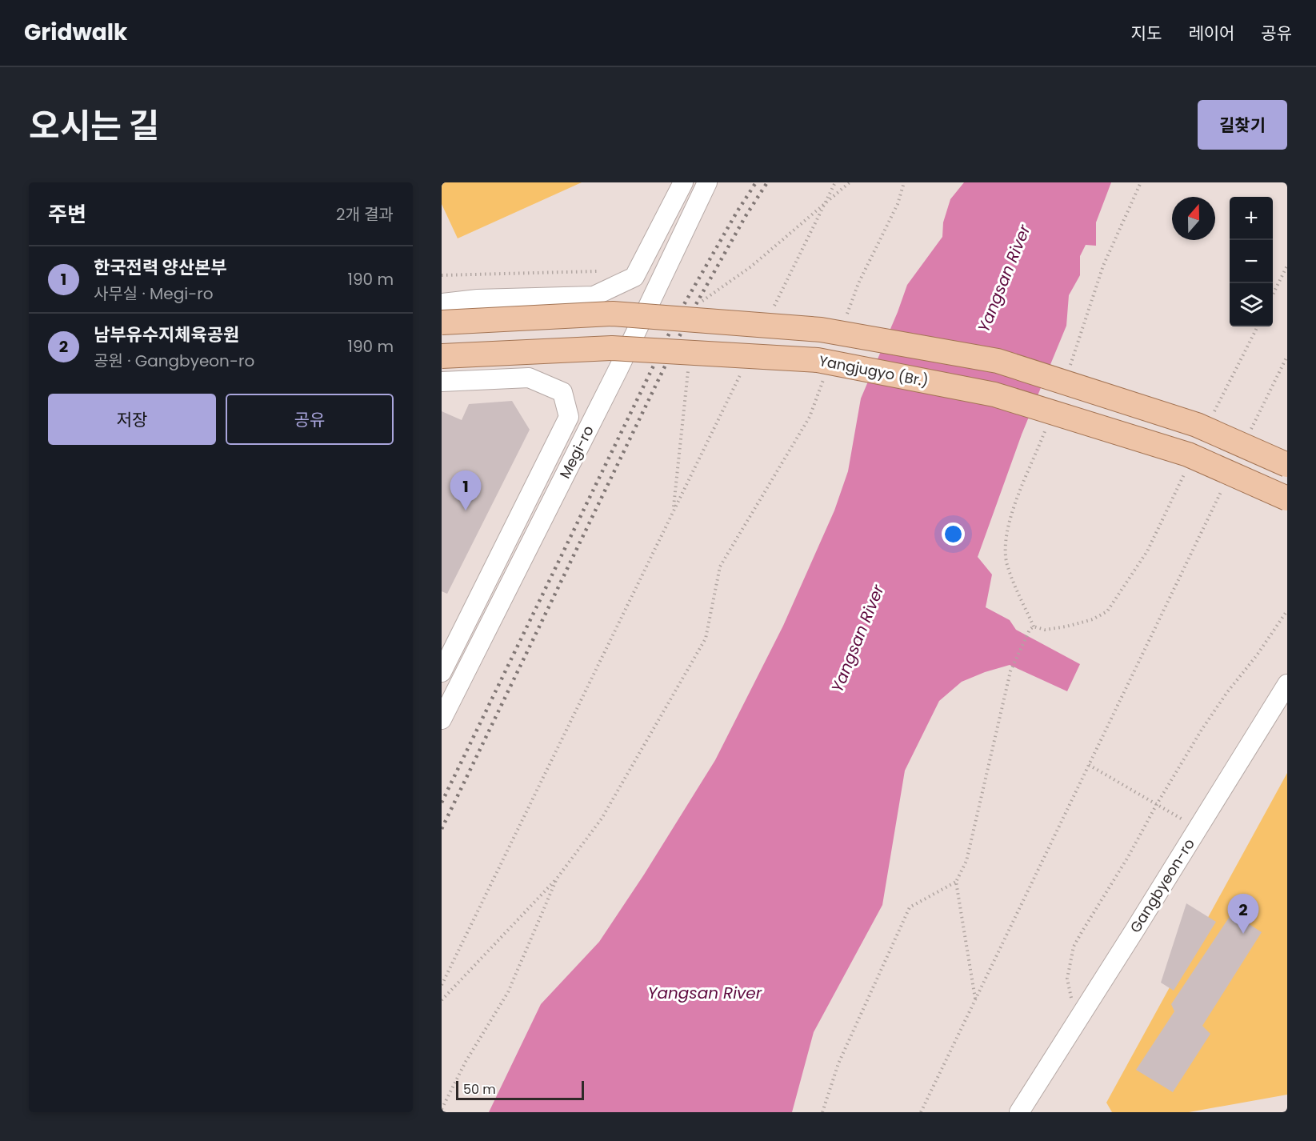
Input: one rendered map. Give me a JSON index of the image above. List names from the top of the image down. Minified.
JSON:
{"streets":{"main road":["Yangjugyo (Br.)"],"street":["Megi-ro","Gangbyeon-ro"]},"water":["Yangsan River"],"scale_bar":"50 m","north":"top","page":{"header":"Gridwalk","nav":["지도","레이어","공유"],"title":"오시는 길","buttons":["길찾기",["저장","공유"]],"heading":["주변","2개 결과"],"map_buttons":["+","−"],"list":[{"mark":"1","name":"한국전력 양산본부","note":"사무실 · Megi-ro","value":"190 m"},{"mark":"2","name":"남부유수지체육공원","note":"공원 · Gangbyeon-ro","value":"190 m"}],"pins":["1","2"],"scale":"50 m"}}
